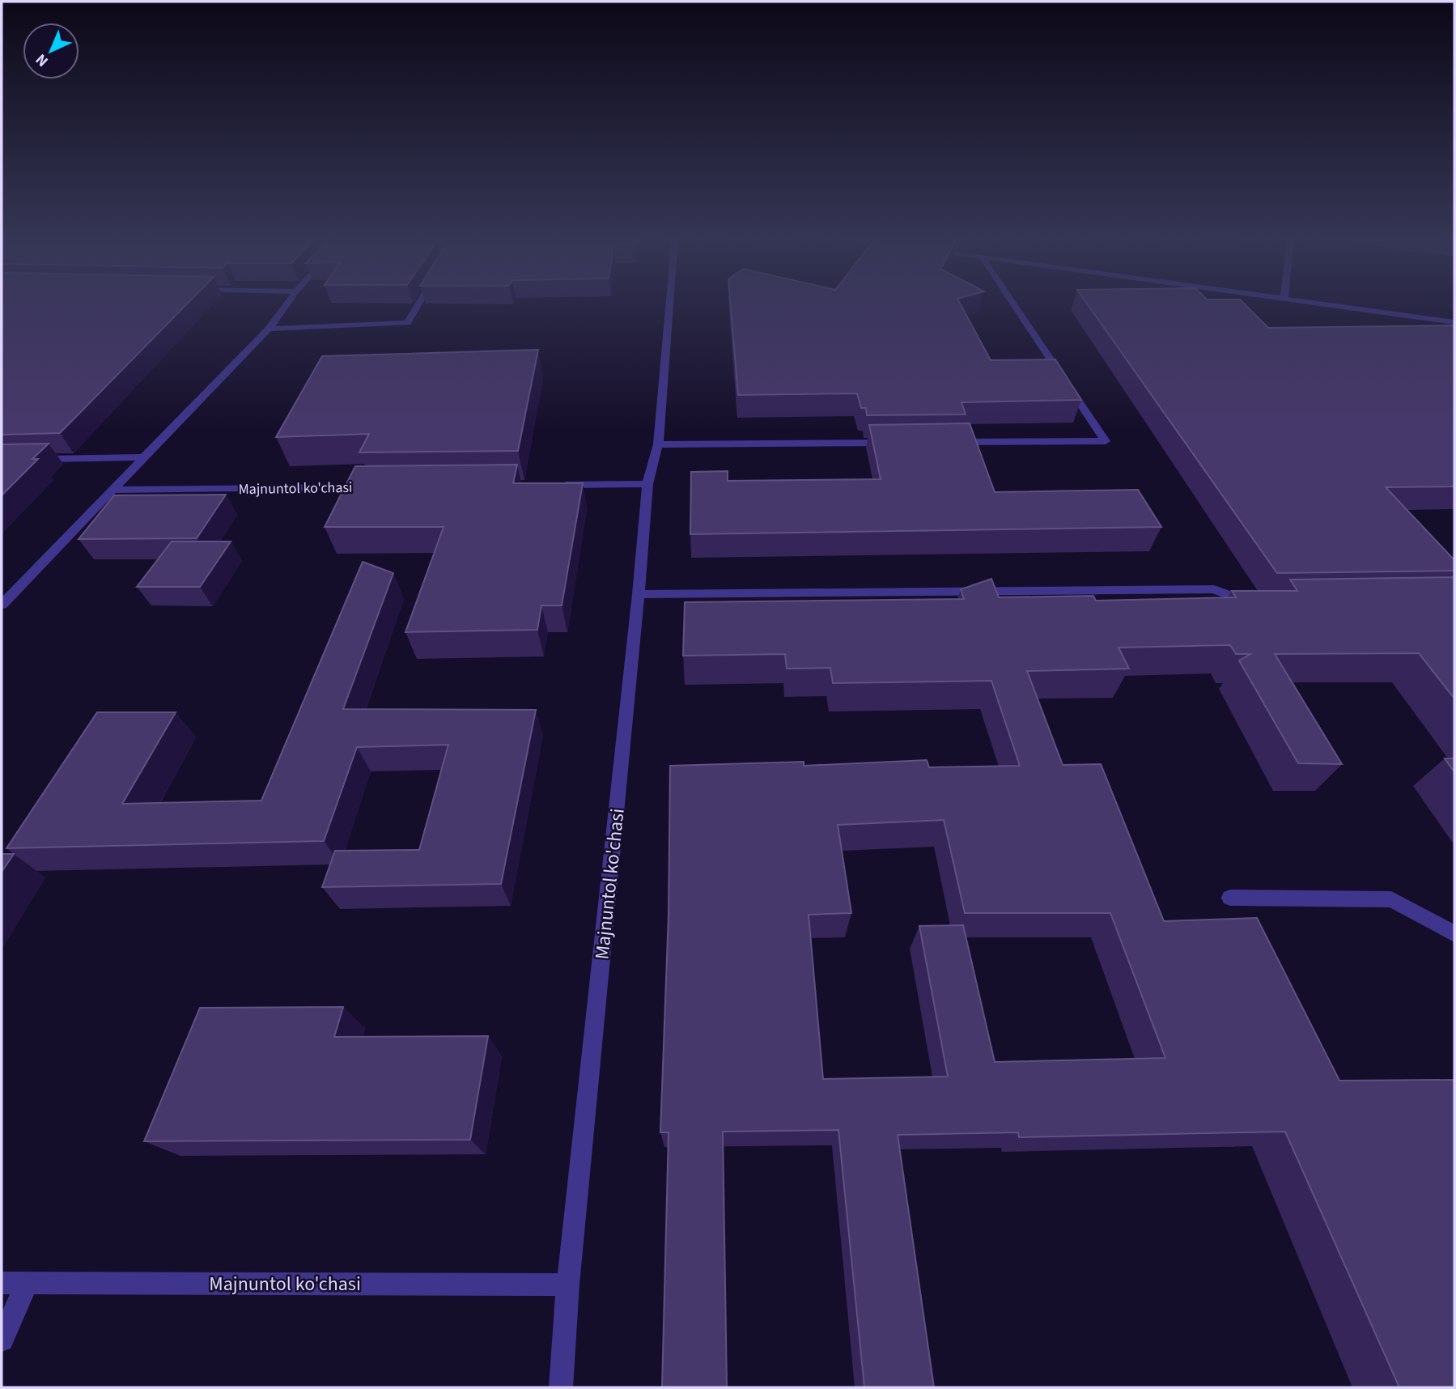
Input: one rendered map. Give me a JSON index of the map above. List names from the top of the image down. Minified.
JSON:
{"streets":{"street":["Majnuntol ko'chasi"]},"north":"bottom left"}
